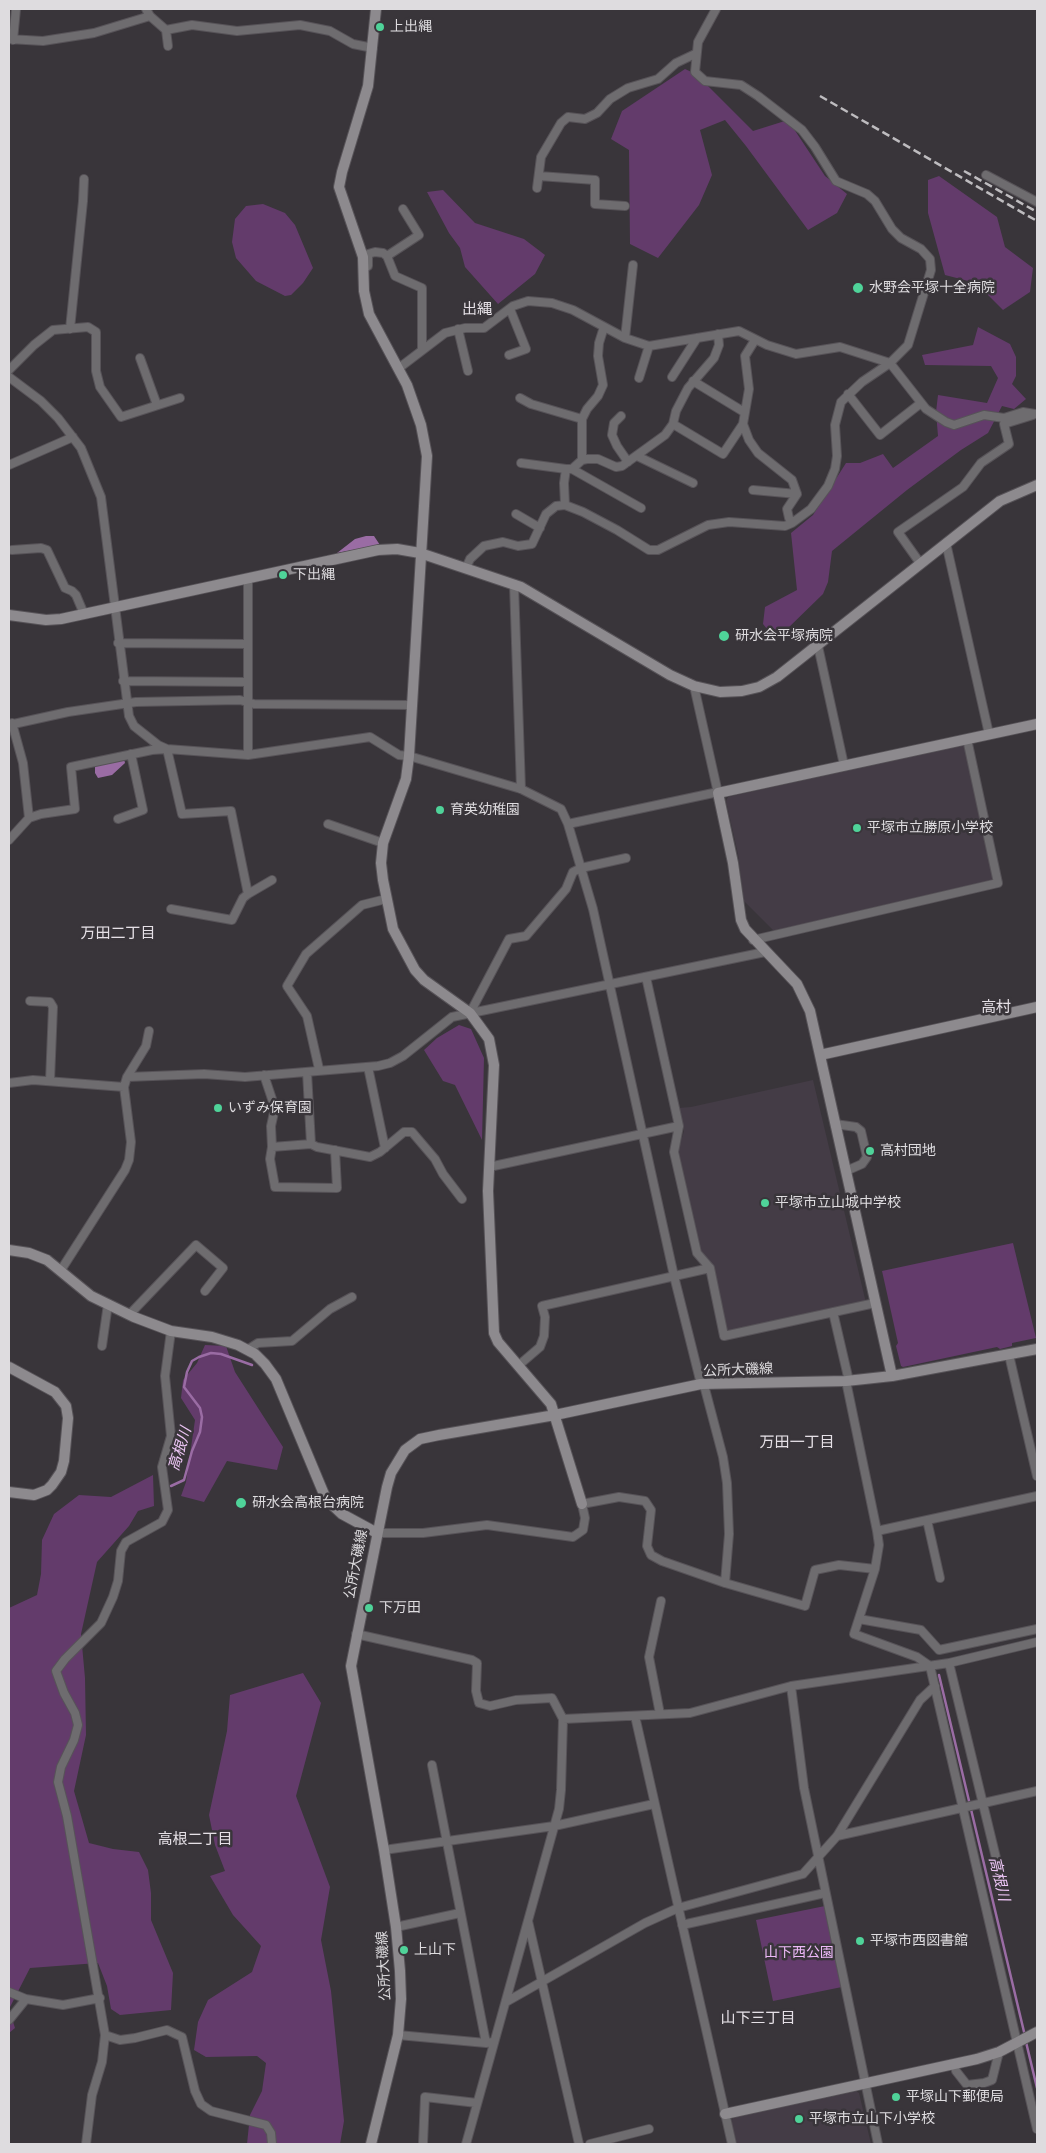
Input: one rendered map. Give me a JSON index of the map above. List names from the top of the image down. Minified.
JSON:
{"streets":{"street":["公所大磯線"]},"districts":["出縄","万田二丁目","高村","万田一丁目","高根二丁目","山下三丁目"],"water":["高根川"],"parks":["山下西公園"],"places":["上出縄","水野会平塚十全病院","下出縄","研水会平塚病院","育英幼稚園","平塚市立勝原小学校","いずみ保育園","高村団地","平塚市立山城中学校","研水会高根台病院","下万田","平塚市西図書館","上山下","平塚山下郵便局","平塚市立山下小学校"]}
